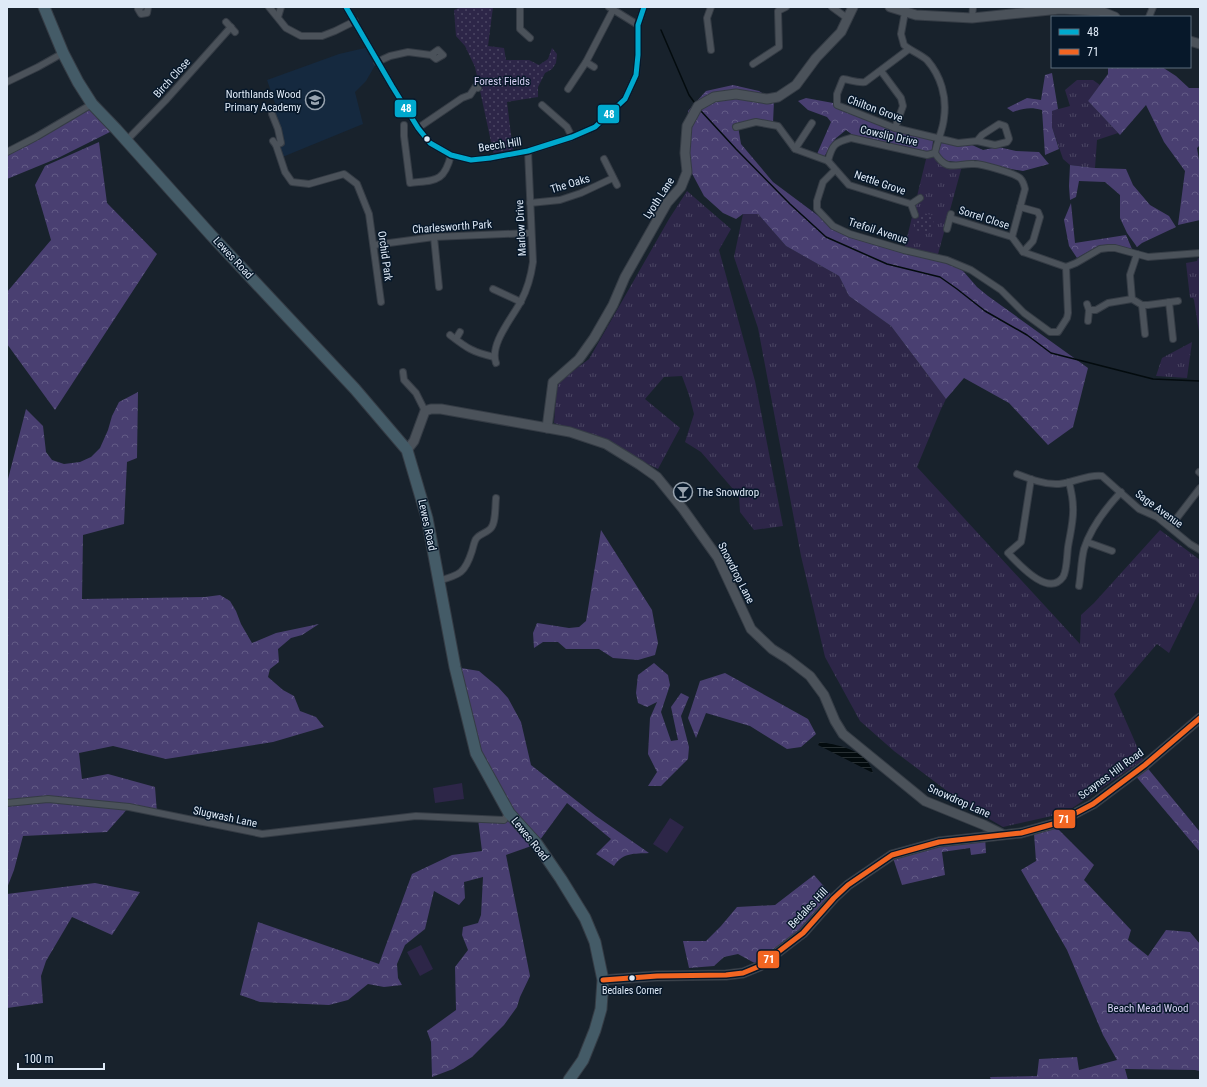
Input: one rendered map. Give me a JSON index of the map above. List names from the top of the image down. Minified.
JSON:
{"streets":{"highway":["Lewes Road"],"street":["Birch Close","Chilton Grove","Cowslip Drive","Beech Hill","Nettle Grove","The Oaks","Lyoth Lane","Sorrel Close","Charlesworth Park","Marlow Drive","Trefoil Avenue","Orchid Park","Sage Avenue","Snowdrop Lane","Scaynes Hill Road","Slugwash Lane","Bedales Hill"]},"crossings":[["Birch Close","Lewes Road"],["Cowslip Drive","Nettle Grove"],["Beech Hill","Marlow Drive"],["Nettle Grove","Trefoil Avenue"],["The Oaks","Marlow Drive"],["Lyoth Lane","Snowdrop Lane"],["Charlesworth Park","Marlow Drive"],["Charlesworth Park","Orchid Park"],["Lewes Road","Slugwash Lane"],["Lewes Road","Bedales Hill"],["Snowdrop Lane","Scaynes Hill Road"],["Snowdrop Lane","Bedales Hill"],["Scaynes Hill Road","Bedales Hill"]],"parks":["Forest Fields","Beach Mead Wood"],"places":{"school or university":["Northlands Wood Primary Academy"],"bar":["The Snowdrop"],"other":["Bedales Corner"]},"lines":["transit line 48","transit line 71"],"legend":["48","71"],"scale_bar":"100 m"}
